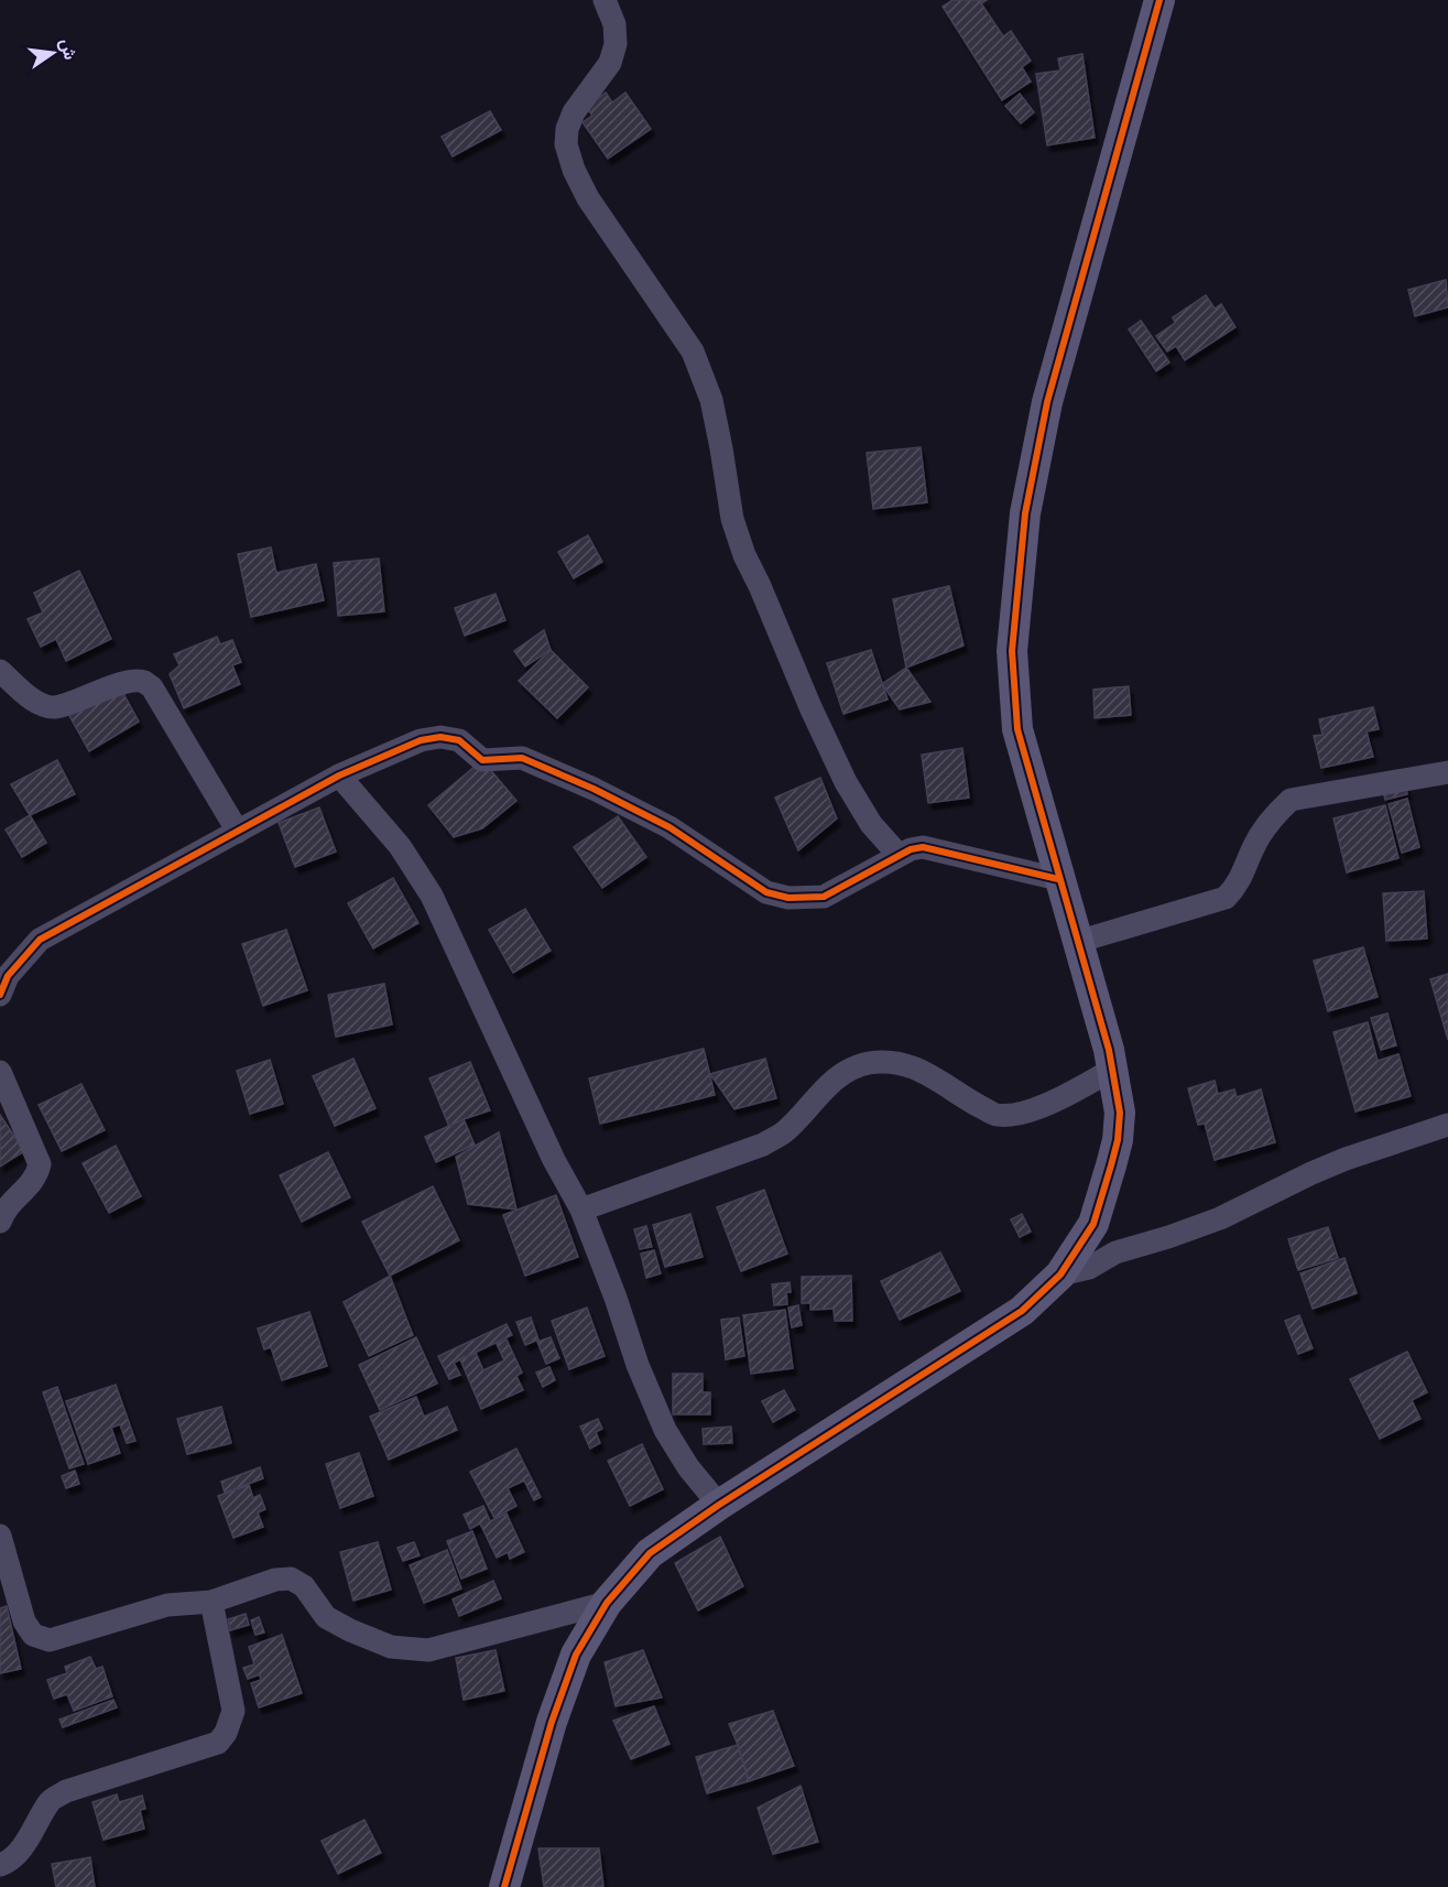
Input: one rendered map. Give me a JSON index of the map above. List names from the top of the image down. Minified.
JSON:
{"north":"right"}
